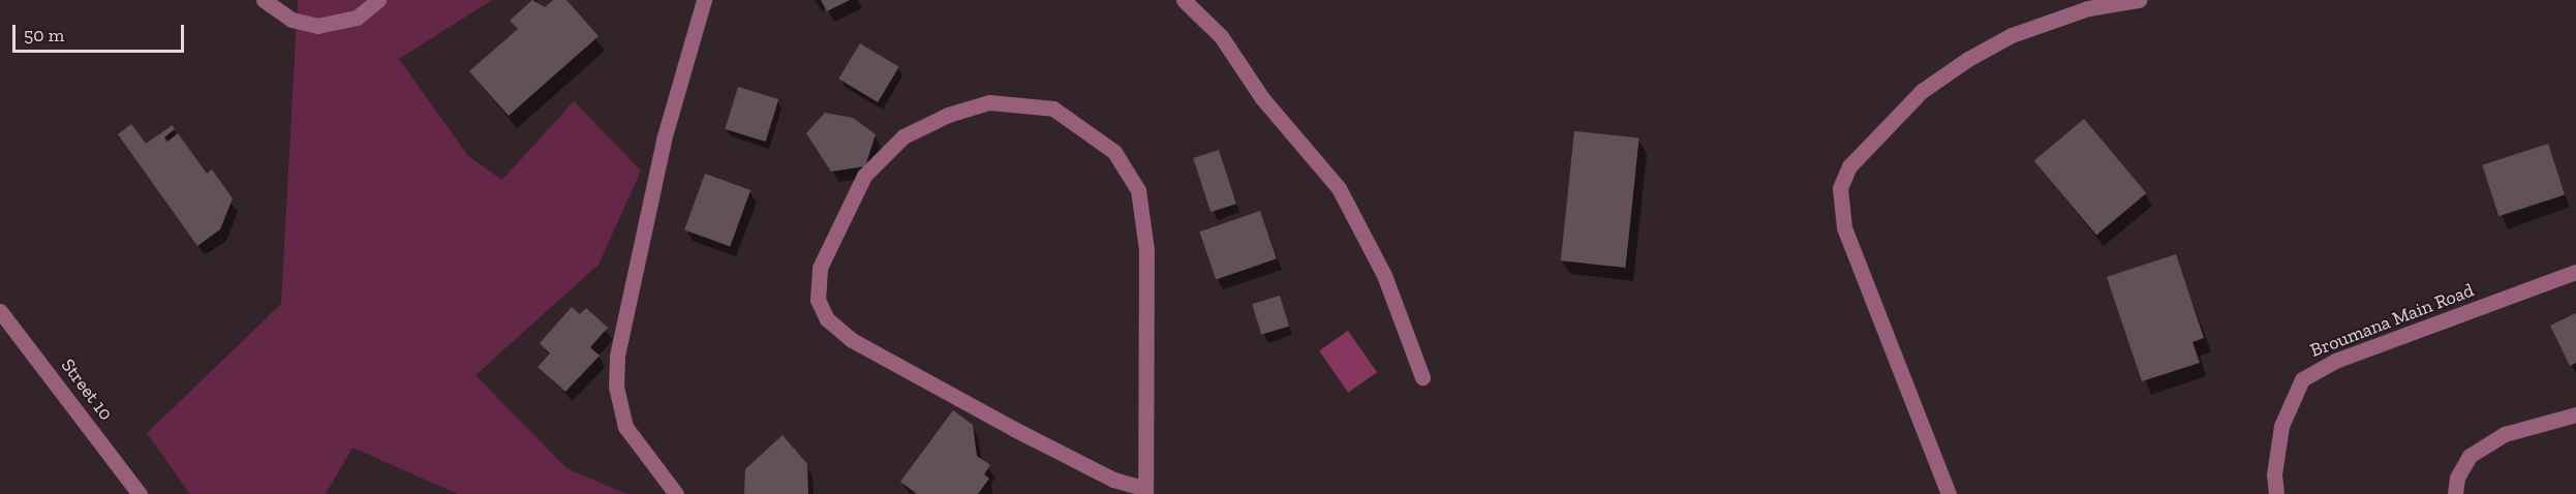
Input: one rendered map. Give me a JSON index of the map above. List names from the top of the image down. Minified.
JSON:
{"streets":{"street":["Broumana Main Road","Street 10"]},"scale_bar":"50 m"}
